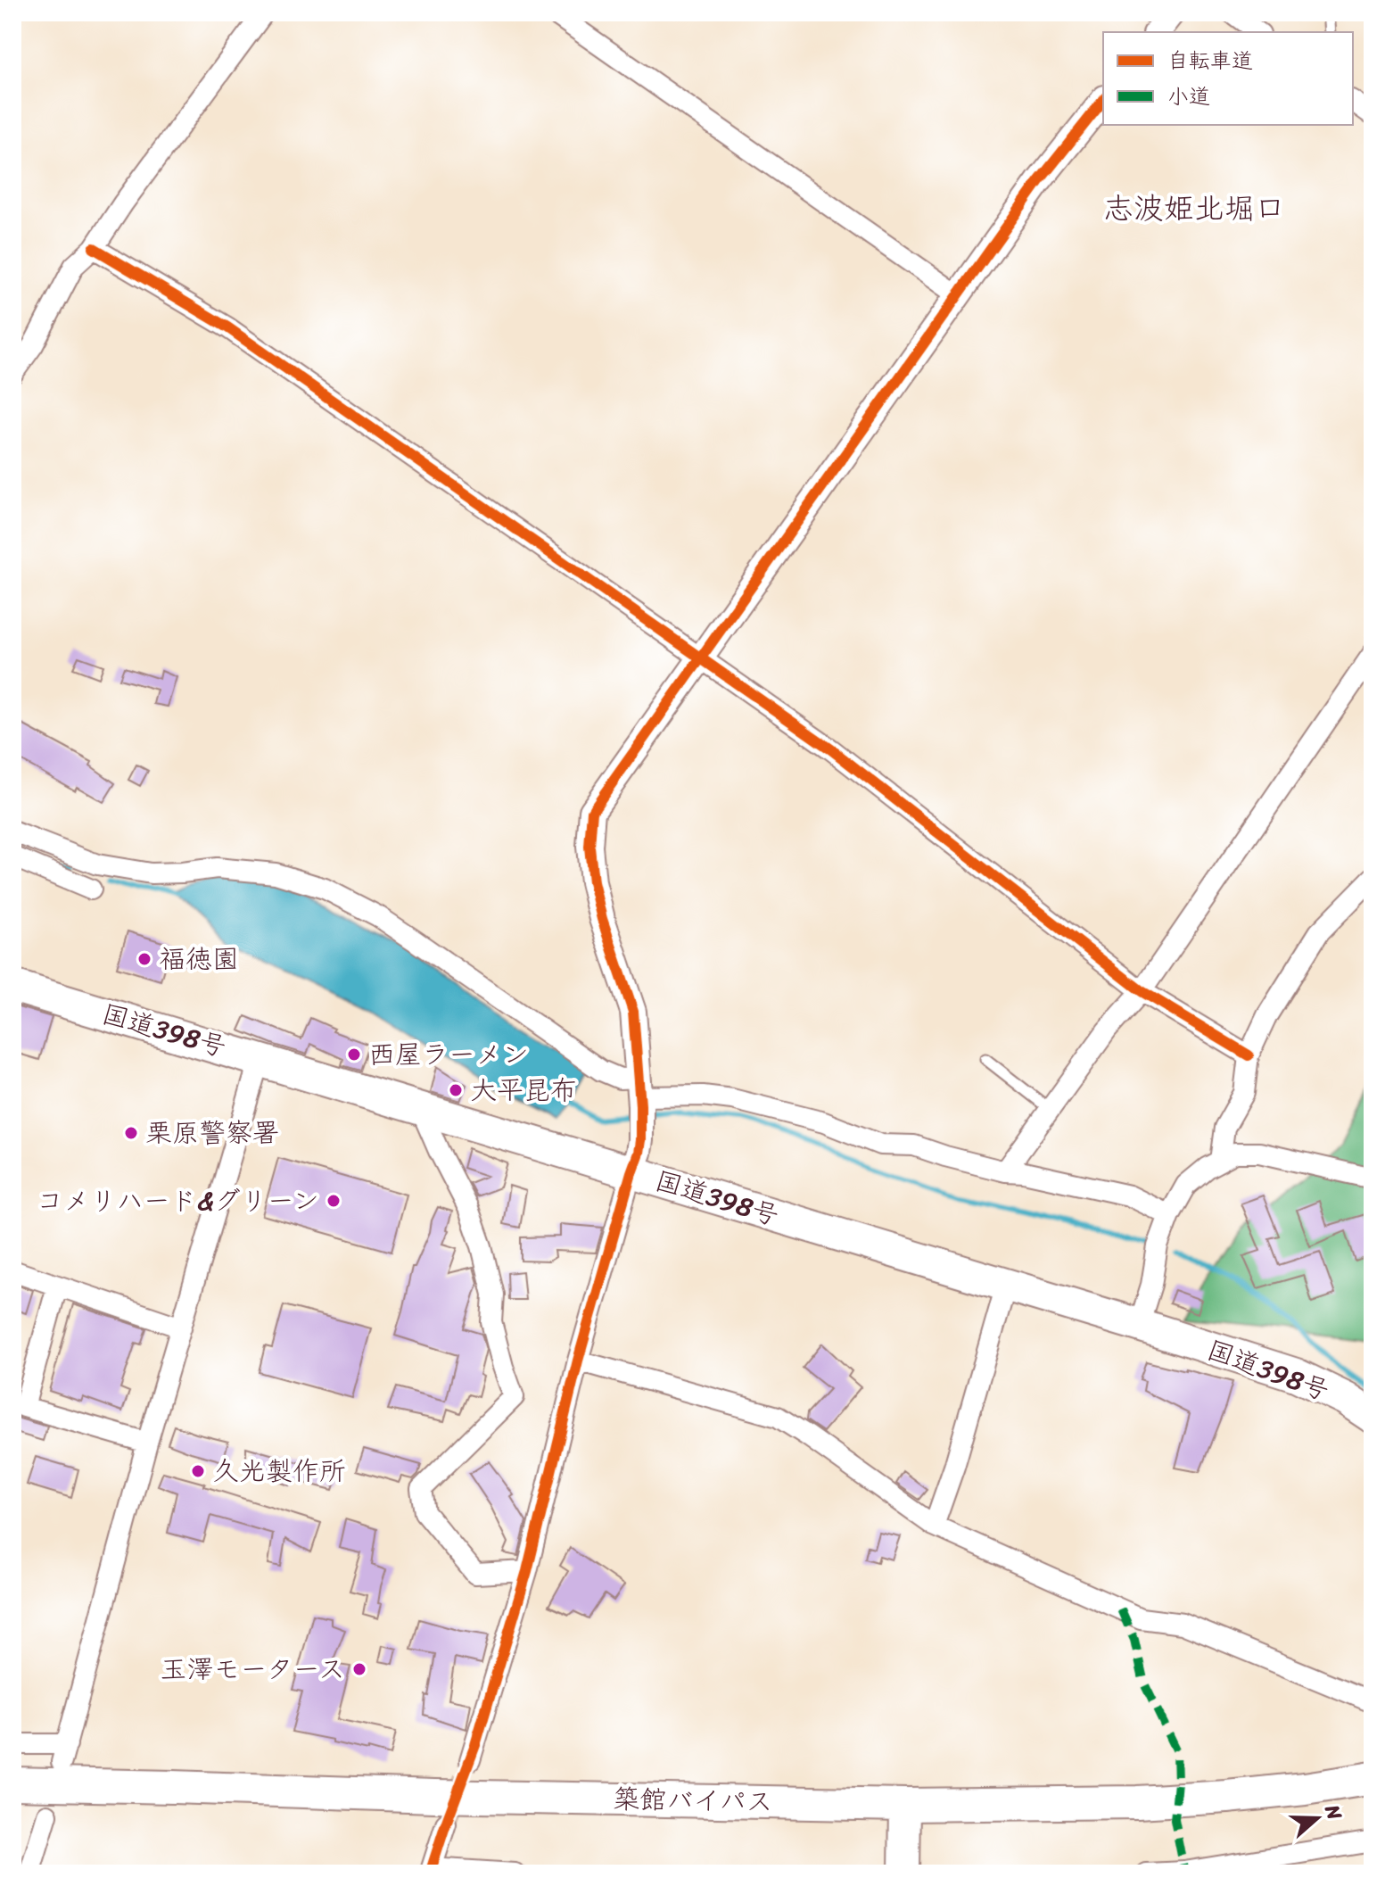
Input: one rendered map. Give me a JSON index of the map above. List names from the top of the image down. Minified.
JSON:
{"streets":{"highway":["国道398号","築館バイパス"]},"districts":["志波姫北堀口"],"places":["福徳園","西屋ラーメン","大平昆布","栗原警察署","コメリハード&グリーン","久光製作所","玉澤モータース"],"legend":["自転車道","小道"],"north":"right"}
